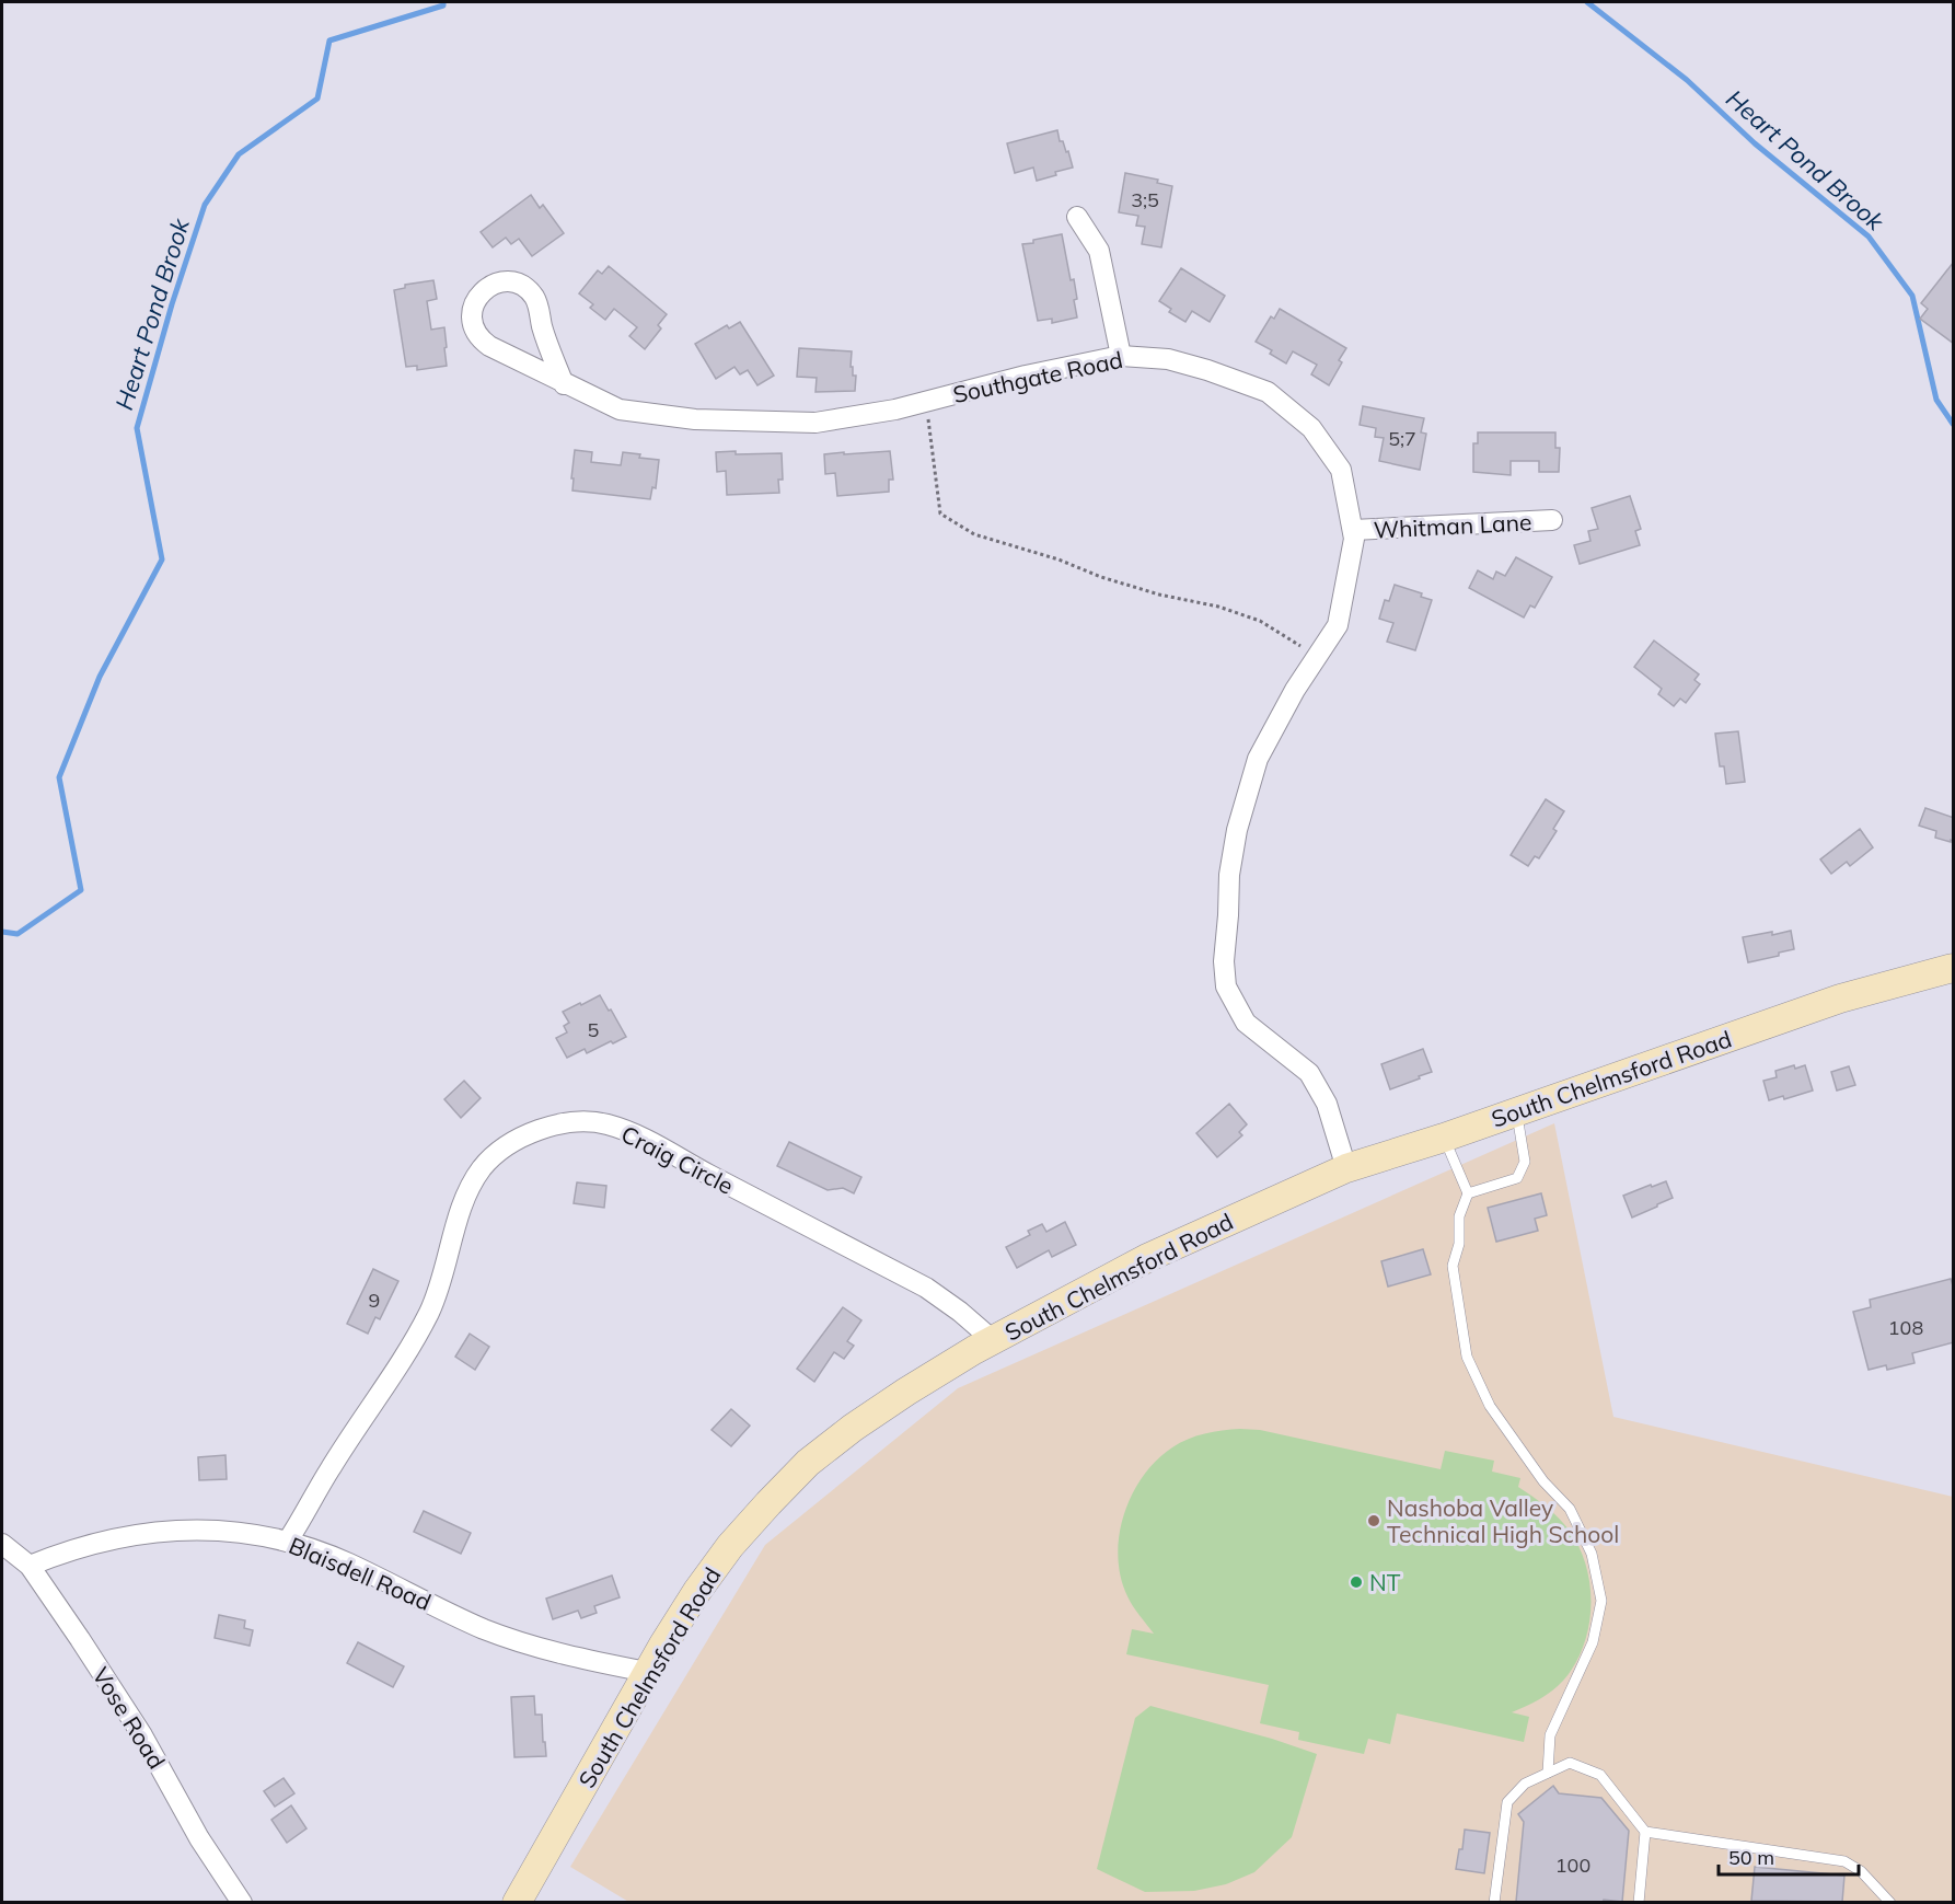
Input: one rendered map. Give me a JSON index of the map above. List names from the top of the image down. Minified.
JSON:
{"streets":{"main road":["South Chelmsford Road"],"street":["Southgate Road","Whitman Lane","Craig Circle","Blaisdell Road","Vose Road"]},"crossings":[["Southgate Road","Whitman Lane"],["Southgate Road","South Chelmsford Road"],["South Chelmsford Road","Craig Circle"],["South Chelmsford Road","Blaisdell Road"],["Craig Circle","Blaisdell Road"],["Blaisdell Road","Vose Road"]],"water":["Heart Pond Brook"],"places":["Nashoba Valley Technical High School","NT"],"house_numbers":["3;5","5;7","5","9","108","100"],"scale_bar":"50 m"}
